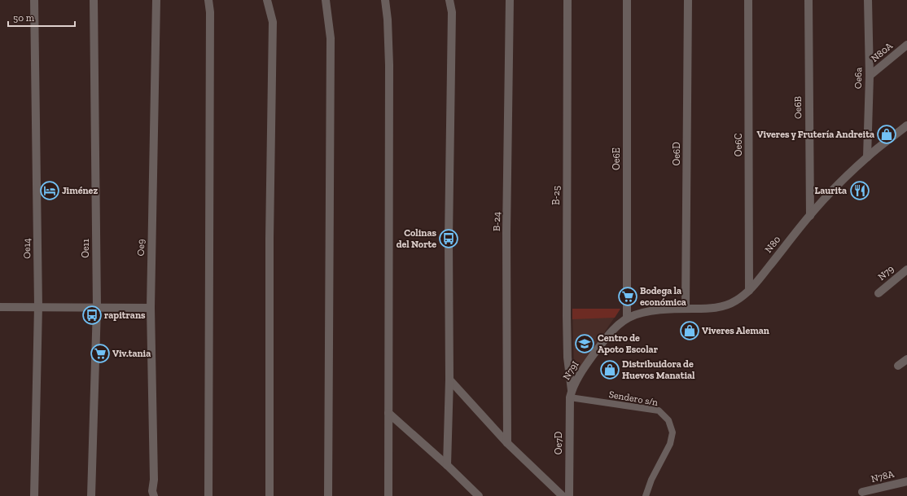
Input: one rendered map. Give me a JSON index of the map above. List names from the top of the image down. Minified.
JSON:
{"streets":{"street":["N80A","Oe6a","Oe6B","Oe6C","Oe6D","Oe6E","B-25","B-24","N80","Oe9","Oe14","Oe11","N79","N79I","Sendero s/n","Oe7D","N78A"]},"crossings":[["N80A","Oe6a"],["Oe6a","N80"],["Oe6B","N80"],["Oe6C","N80"],["Oe6D","N80"],["Oe6E","N80"],["Oe6E","N79I"],["B-25","N79I"],["B-25","Sendero s/n"],["B-25","Oe7D"],["N80","N79I"],["N79I","Sendero s/n"],["N79I","Oe7D"],["Sendero s/n","Oe7D"]],"places":{"shop":["Viveres y Frutería Andreita","Viveres Aleman","Distribuidora de Huevos Manatial"],"hotel":["Jiménez"],"restaurant":["Laurita"],"bus stop":["Colinas del Norte","rapitrans"],"supermarket":["Bodega la económica","Viv.tania"],"school or university":["Centro de Apoto Escolar"]},"scale_bar":"50 m"}
